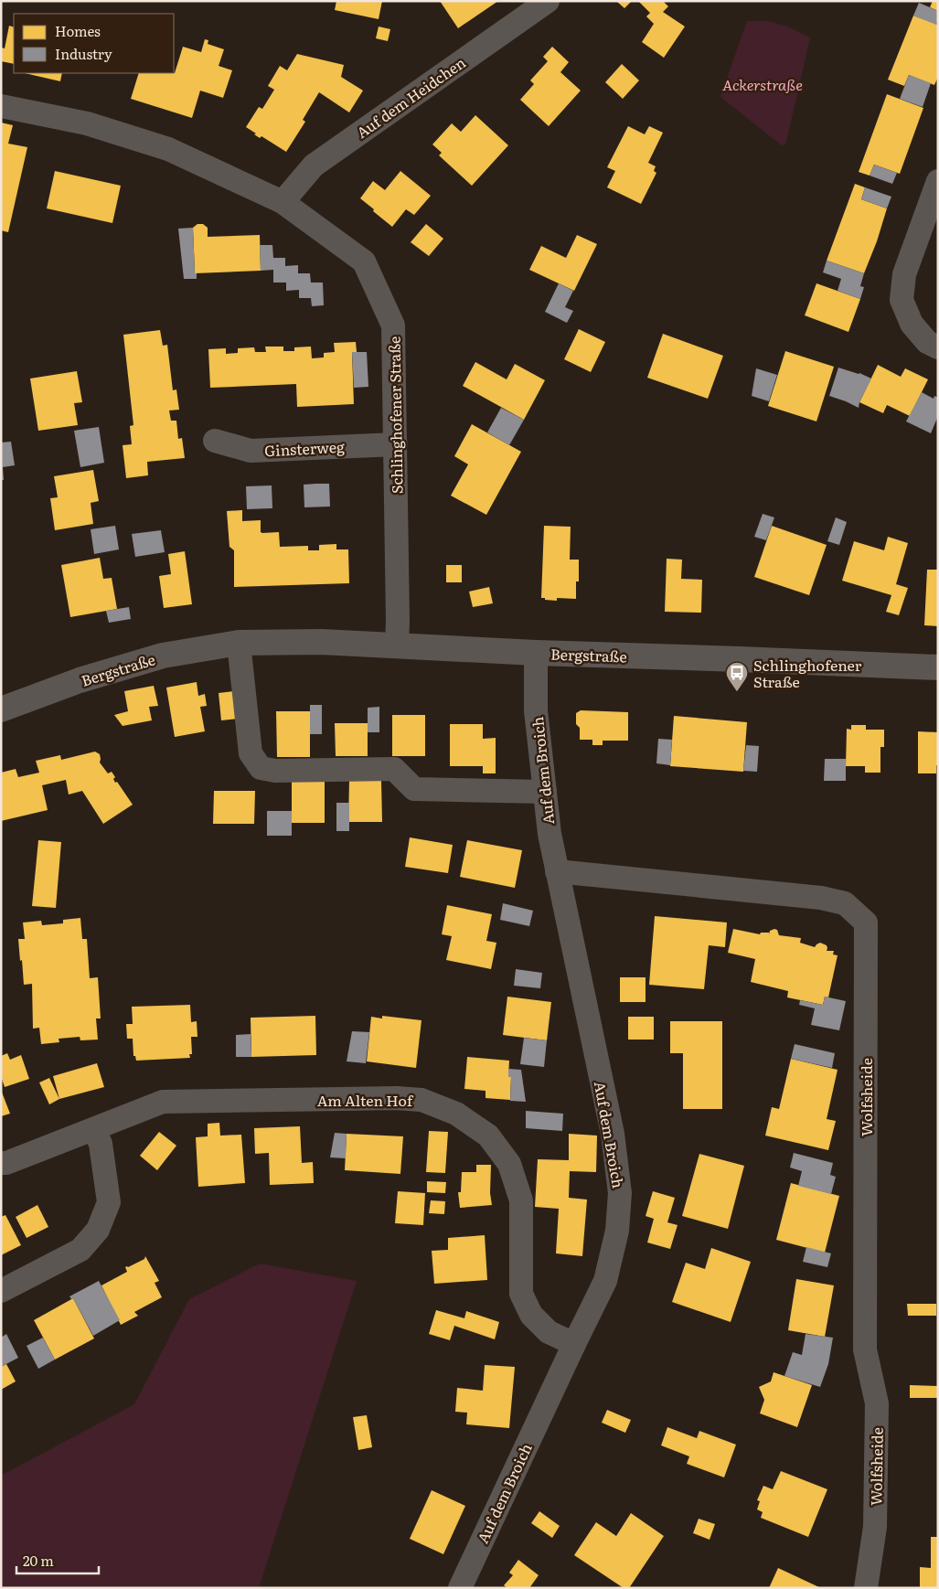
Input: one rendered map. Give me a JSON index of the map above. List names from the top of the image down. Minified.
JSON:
{"streets":{"street":["Auf dem Heidchen","Schlinghofener Straße","Ginsterweg","Bergstraße","Auf dem Broich","Wolfsheide","Am Alten Hof"]},"crossings":[["Auf dem Heidchen","Schlinghofener Straße"],["Schlinghofener Straße","Ginsterweg"],["Schlinghofener Straße","Bergstraße"],["Bergstraße","Auf dem Broich"],["Auf dem Broich","Wolfsheide"],["Auf dem Broich","Am Alten Hof"]],"parks":["Ackerstraße"],"places":{"bus stop":["Schlinghofener Straße"]},"legend":["Homes","Industry"],"scale_bar":"20 m"}
